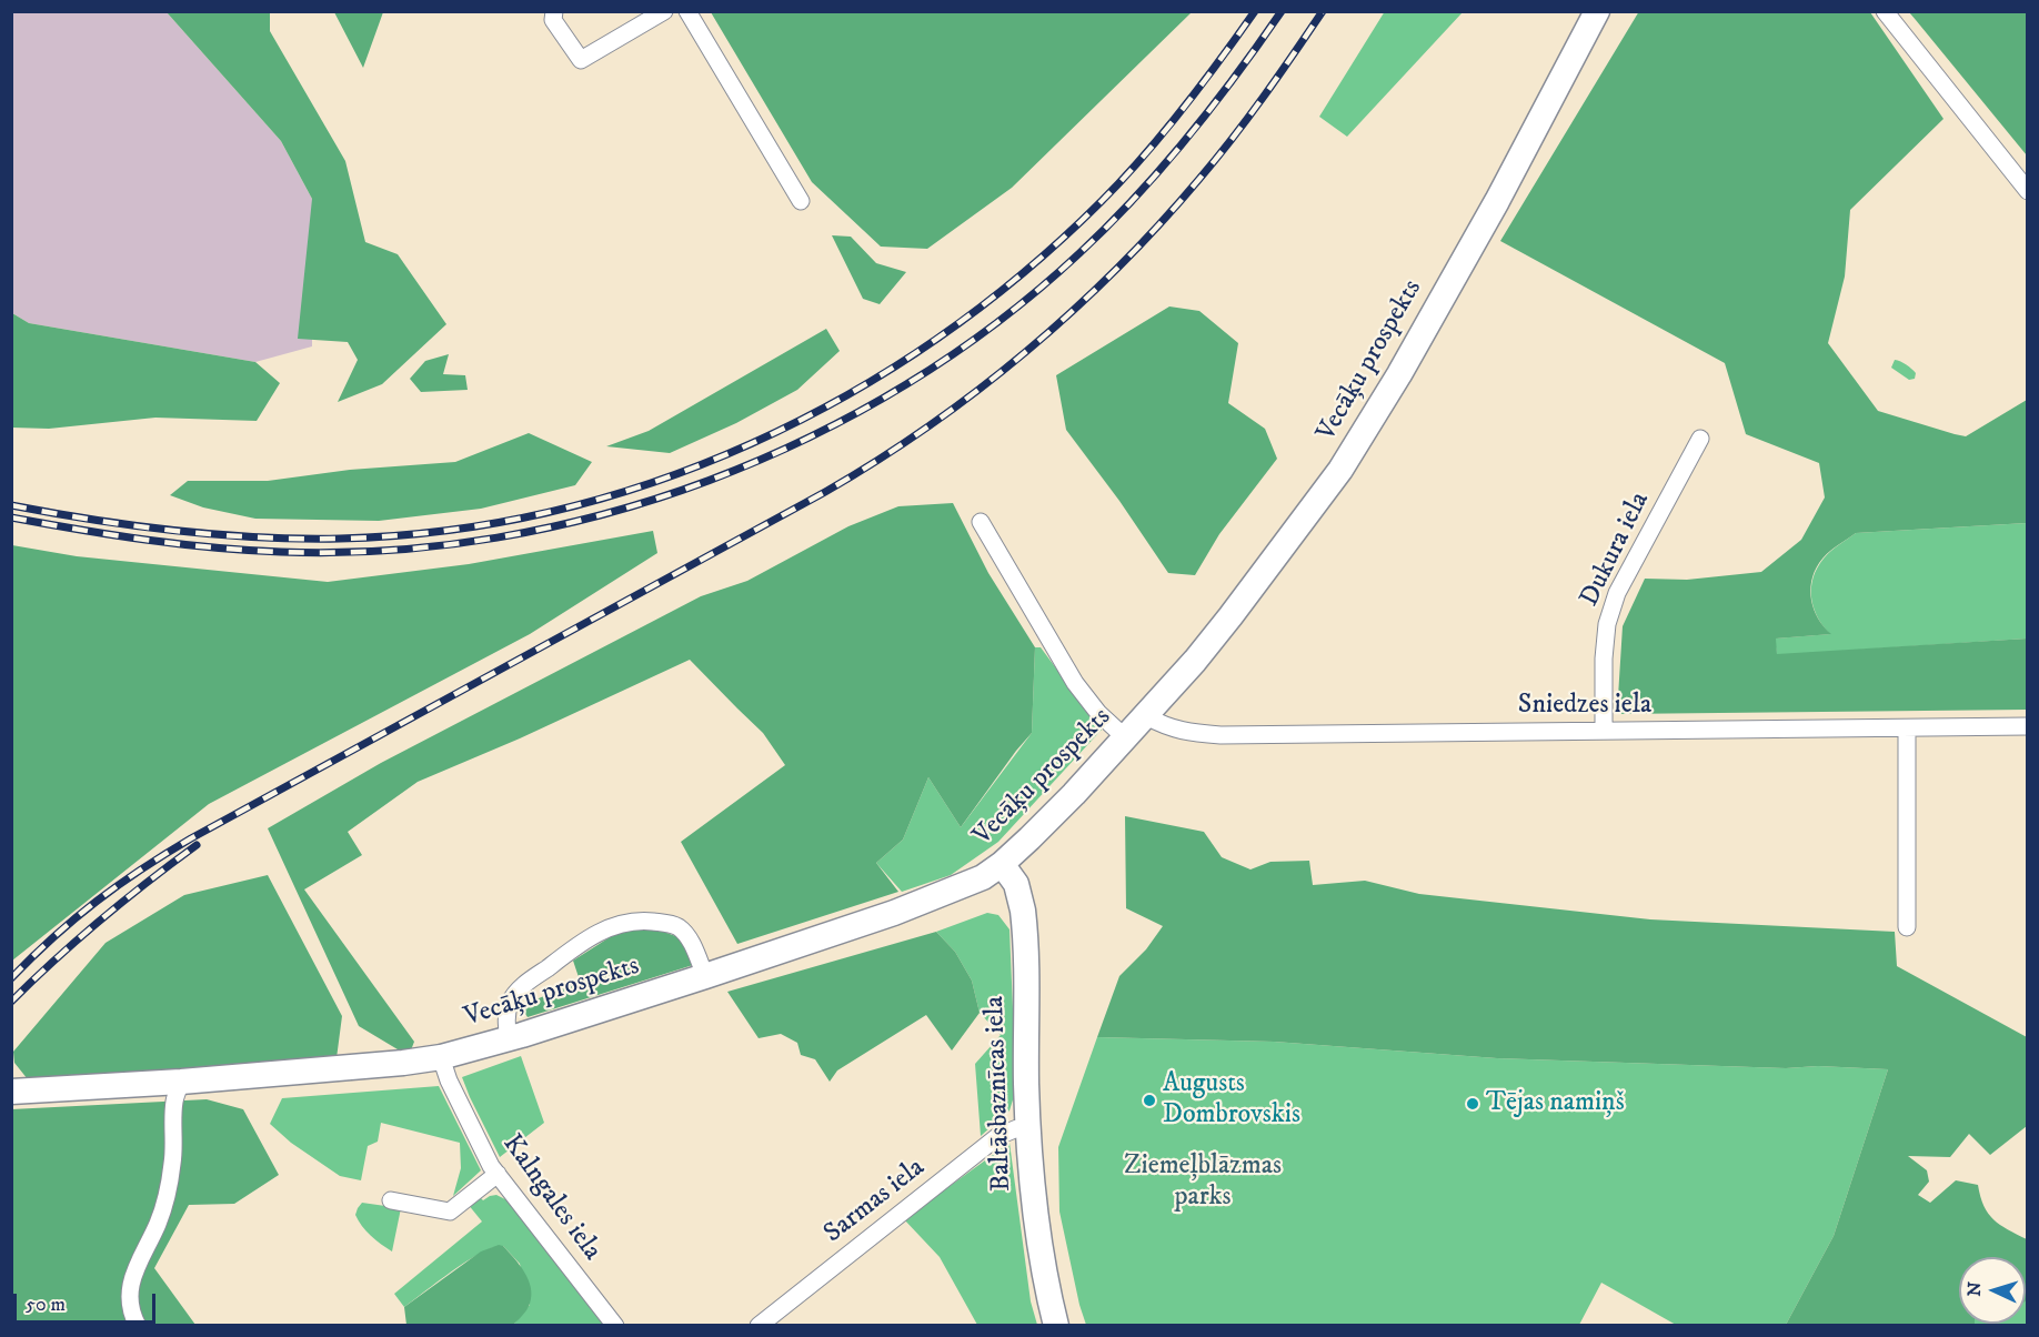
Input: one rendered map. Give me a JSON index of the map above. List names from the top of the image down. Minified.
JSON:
{"streets":{"main road":["Vecāķu prospekts","Baltāsbaznīcas iela"],"street":["Dukura iela","Sniedzes iela","Kalngales iela","Sarmas iela"]},"crossings":[["Vecāķu prospekts","Sniedzes iela"],["Vecāķu prospekts","Baltāsbaznīcas iela"],["Vecāķu prospekts","Kalngales iela"],["Dukura iela","Sniedzes iela"],["Baltāsbaznīcas iela","Sarmas iela"]],"parks":["Ziemeļblāzmas parks"],"places":["Augusts Dombrovskis","Tējas namiņš"],"scale_bar":"50 m","north":"left"}
